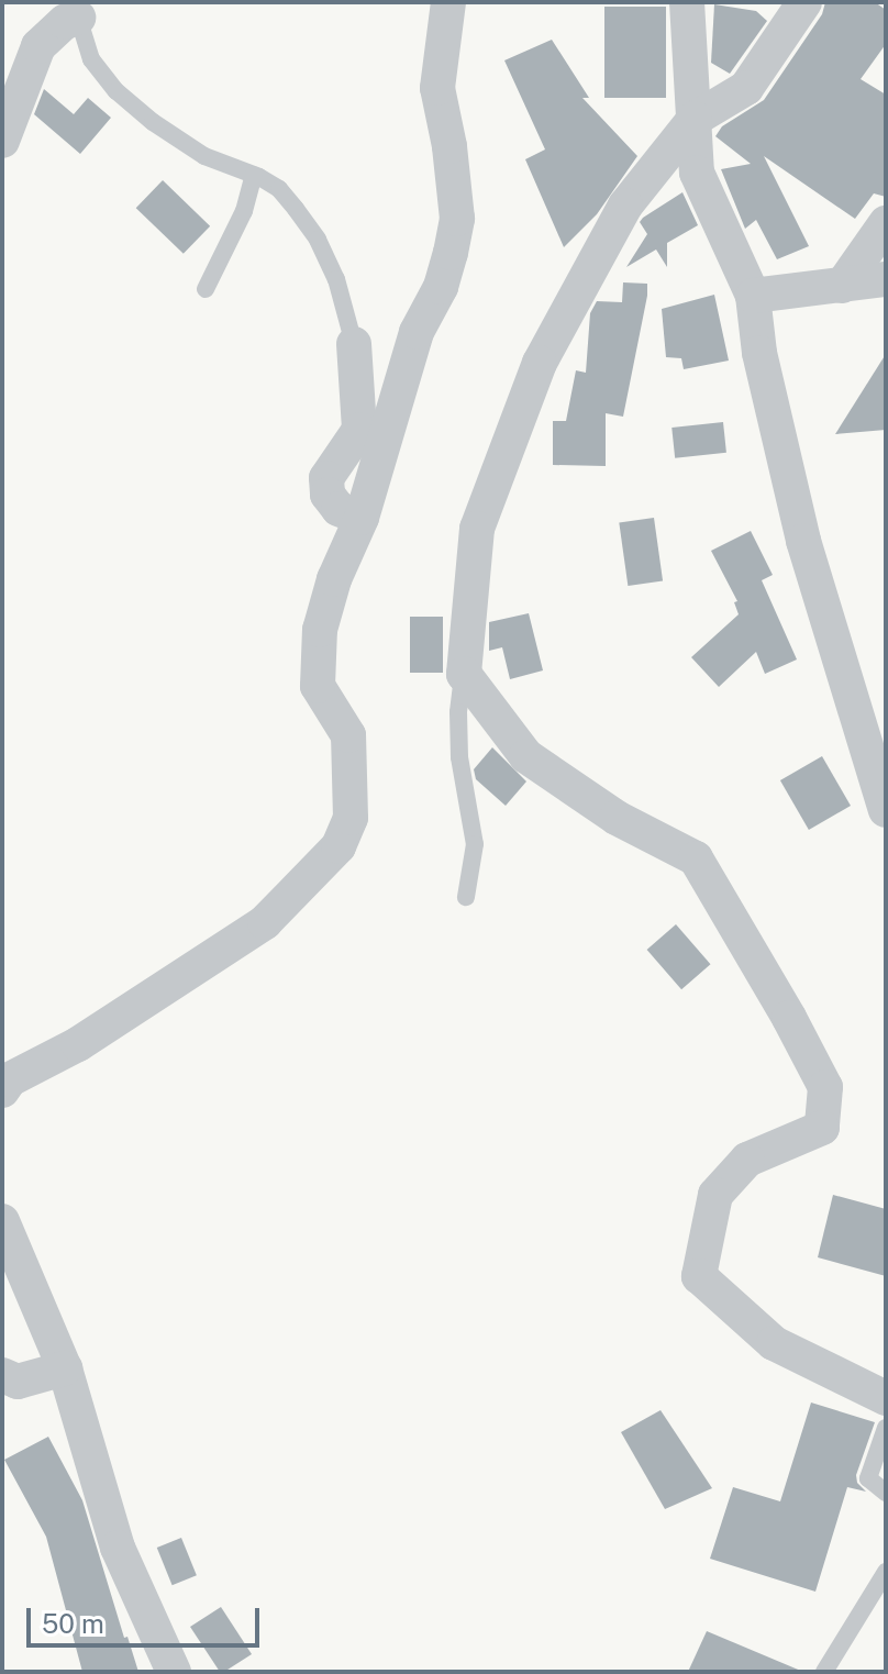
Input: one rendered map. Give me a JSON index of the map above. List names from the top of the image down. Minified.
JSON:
{"scale_bar":"50 m"}
